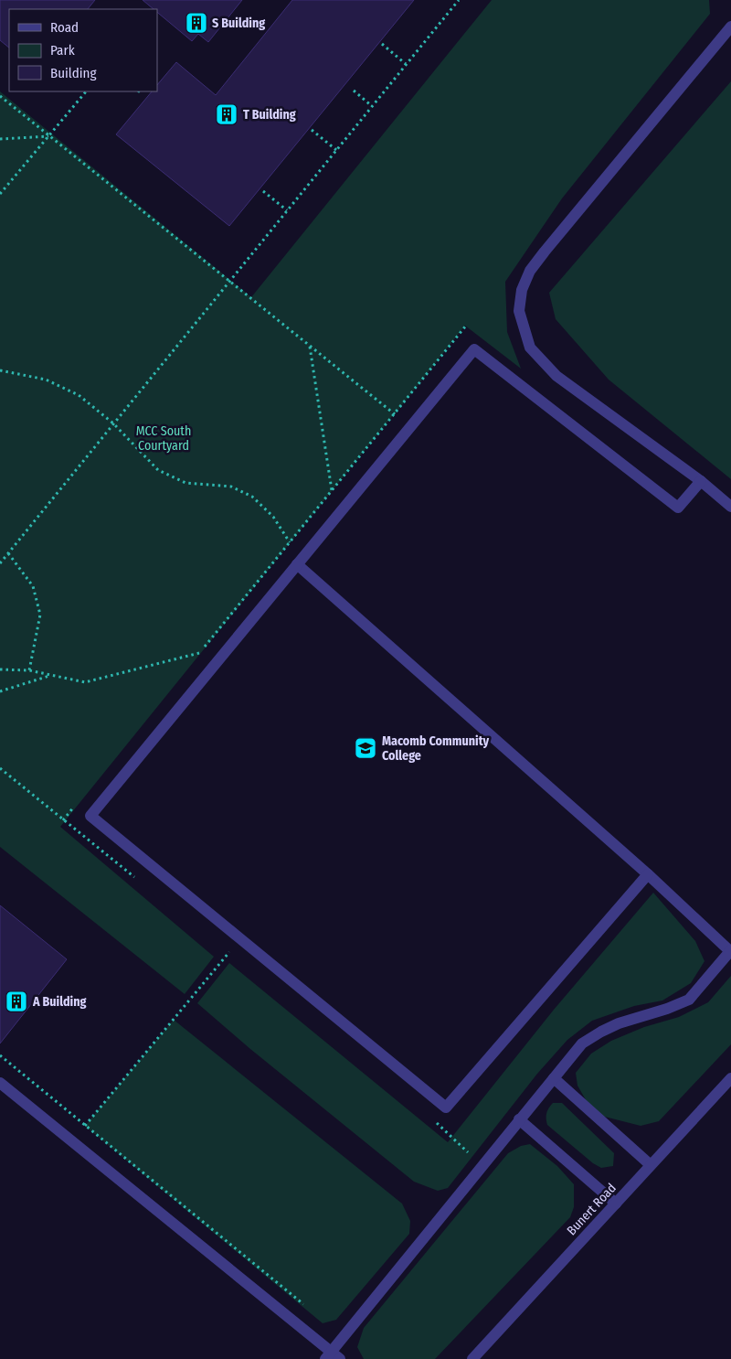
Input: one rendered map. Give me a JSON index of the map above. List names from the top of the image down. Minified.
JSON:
{"streets":{"street":["Bunert Road"]},"parks":["MCC South Courtyard"],"places":{"building":["S Building","T Building","A Building"],"school or university":["Macomb Community College"]},"legend":["Road","Park","Building"]}
